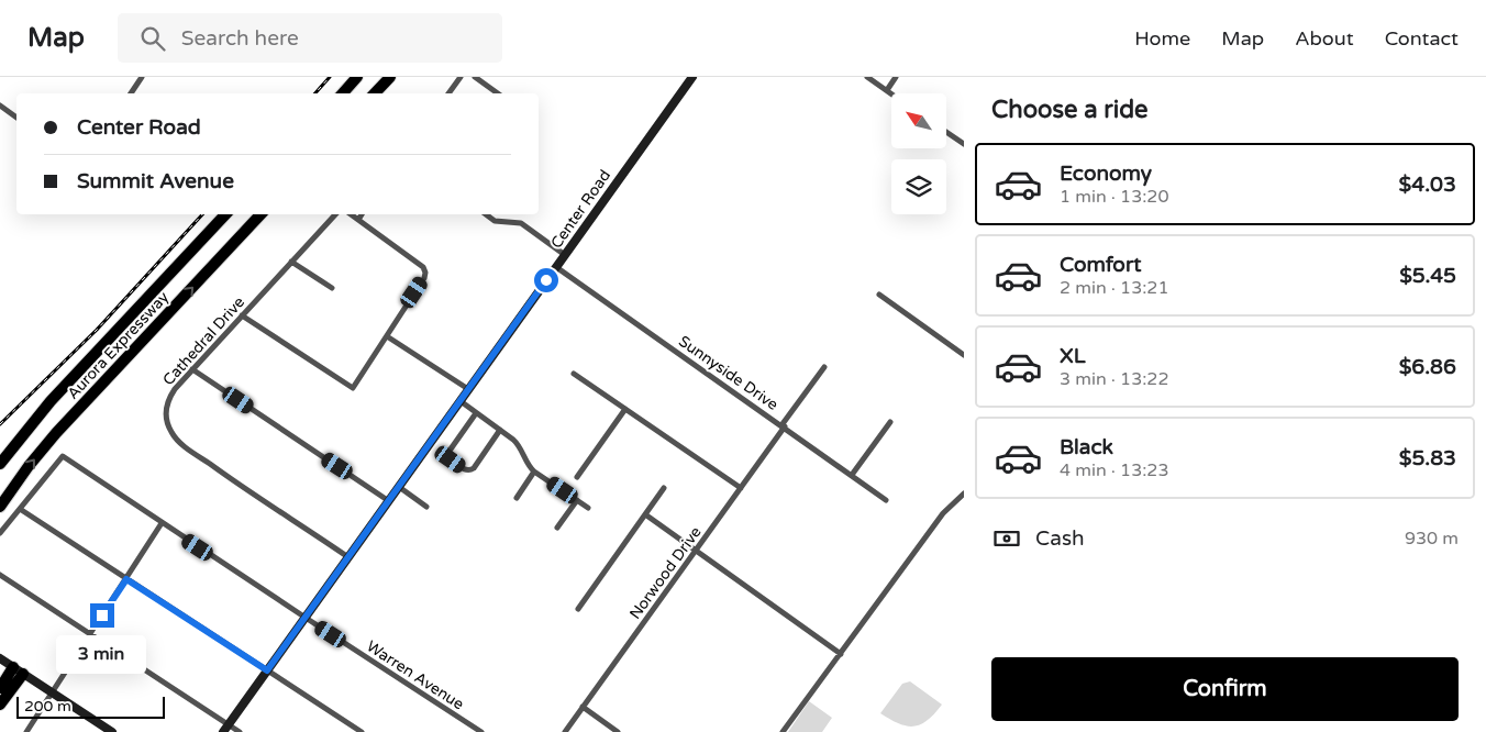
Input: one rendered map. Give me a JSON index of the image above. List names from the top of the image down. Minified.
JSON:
{"streets":{"highway":["Aurora Expressway"],"main road":["Center Road"],"street":["Cathedral Drive","Sunnyside Drive","Norwood Drive","Warren Avenue"]},"crossings":[["Center Road","Cathedral Drive"],["Center Road","Sunnyside Drive"],["Center Road","Warren Avenue"],["Sunnyside Drive","Norwood Drive"]],"scale_bar":"200 m","north":"top left","page":{"header":"Map","search":"Search here","nav":["Home","Map","About","Contact"],"heading":"Choose a ride","banner":["Center Road","Summit Avenue"],"list":[{"name":"Economy","note":"1 min · 13:20","value":"$4.03"},{"name":"Comfort","note":"2 min · 13:21","value":"$5.45"},{"name":"XL","note":"3 min · 13:22","value":"$6.86"},{"name":"Black","note":"4 min · 13:23","value":"$5.83"}],"pay":["Cash","930 m"],"bubble":"3 min","buttons":"Confirm","scale":"200 m"}}
